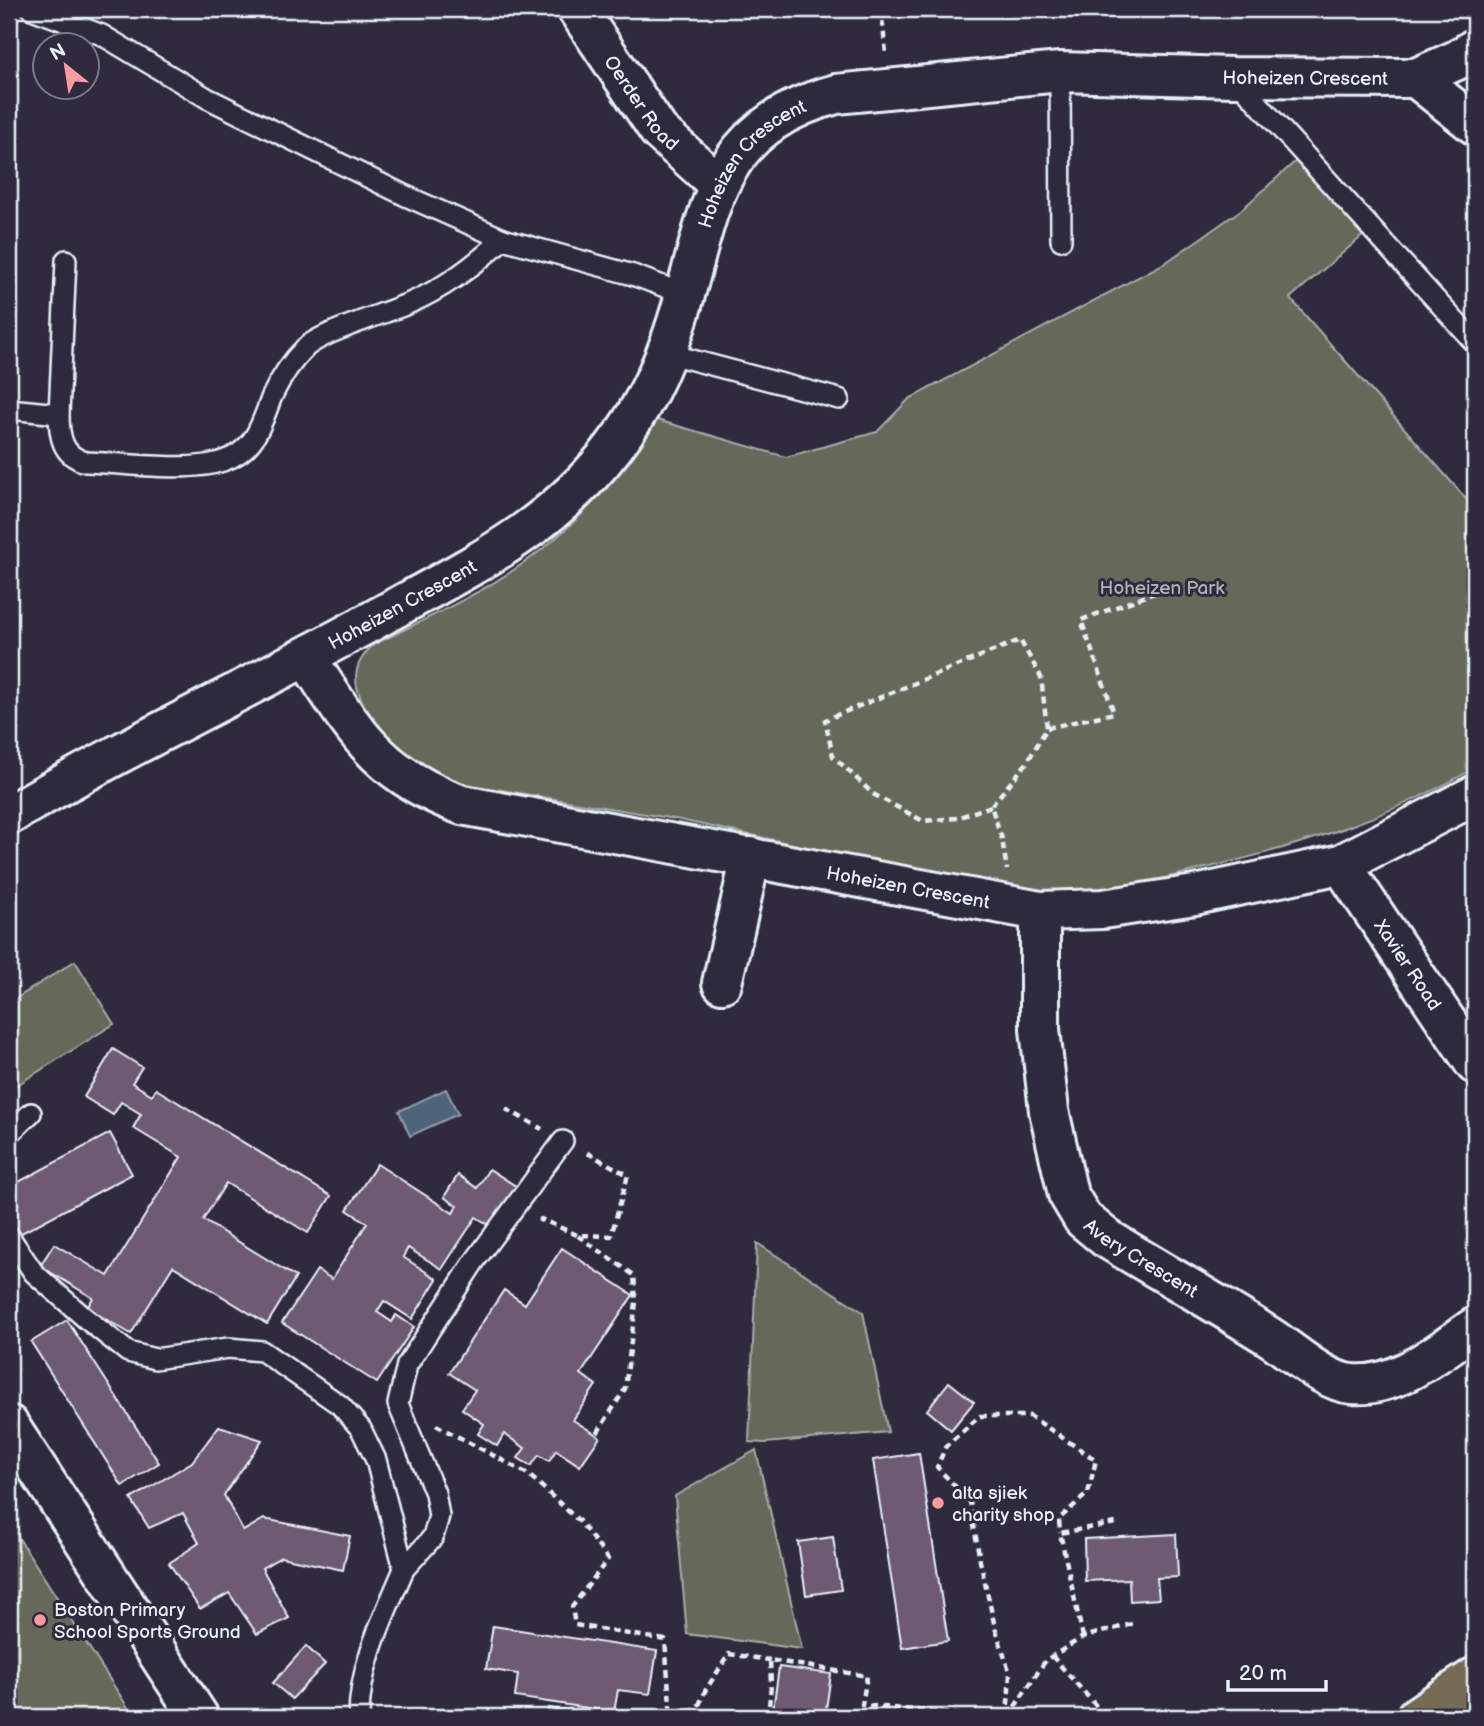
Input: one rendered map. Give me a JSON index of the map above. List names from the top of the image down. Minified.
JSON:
{"streets":{"street":["Hoheizen Crescent","Oerder Road","Xavier Road","Avery Crescent"]},"crossings":[["Hoheizen Crescent","Oerder Road"],["Hoheizen Crescent","Xavier Road"],["Hoheizen Crescent","Avery Crescent"]],"parks":["Hoheizen Park"],"places":["alta sjiek charity shop","Boston Primary School Sports Ground"],"scale_bar":"20 m","north":"top left"}
